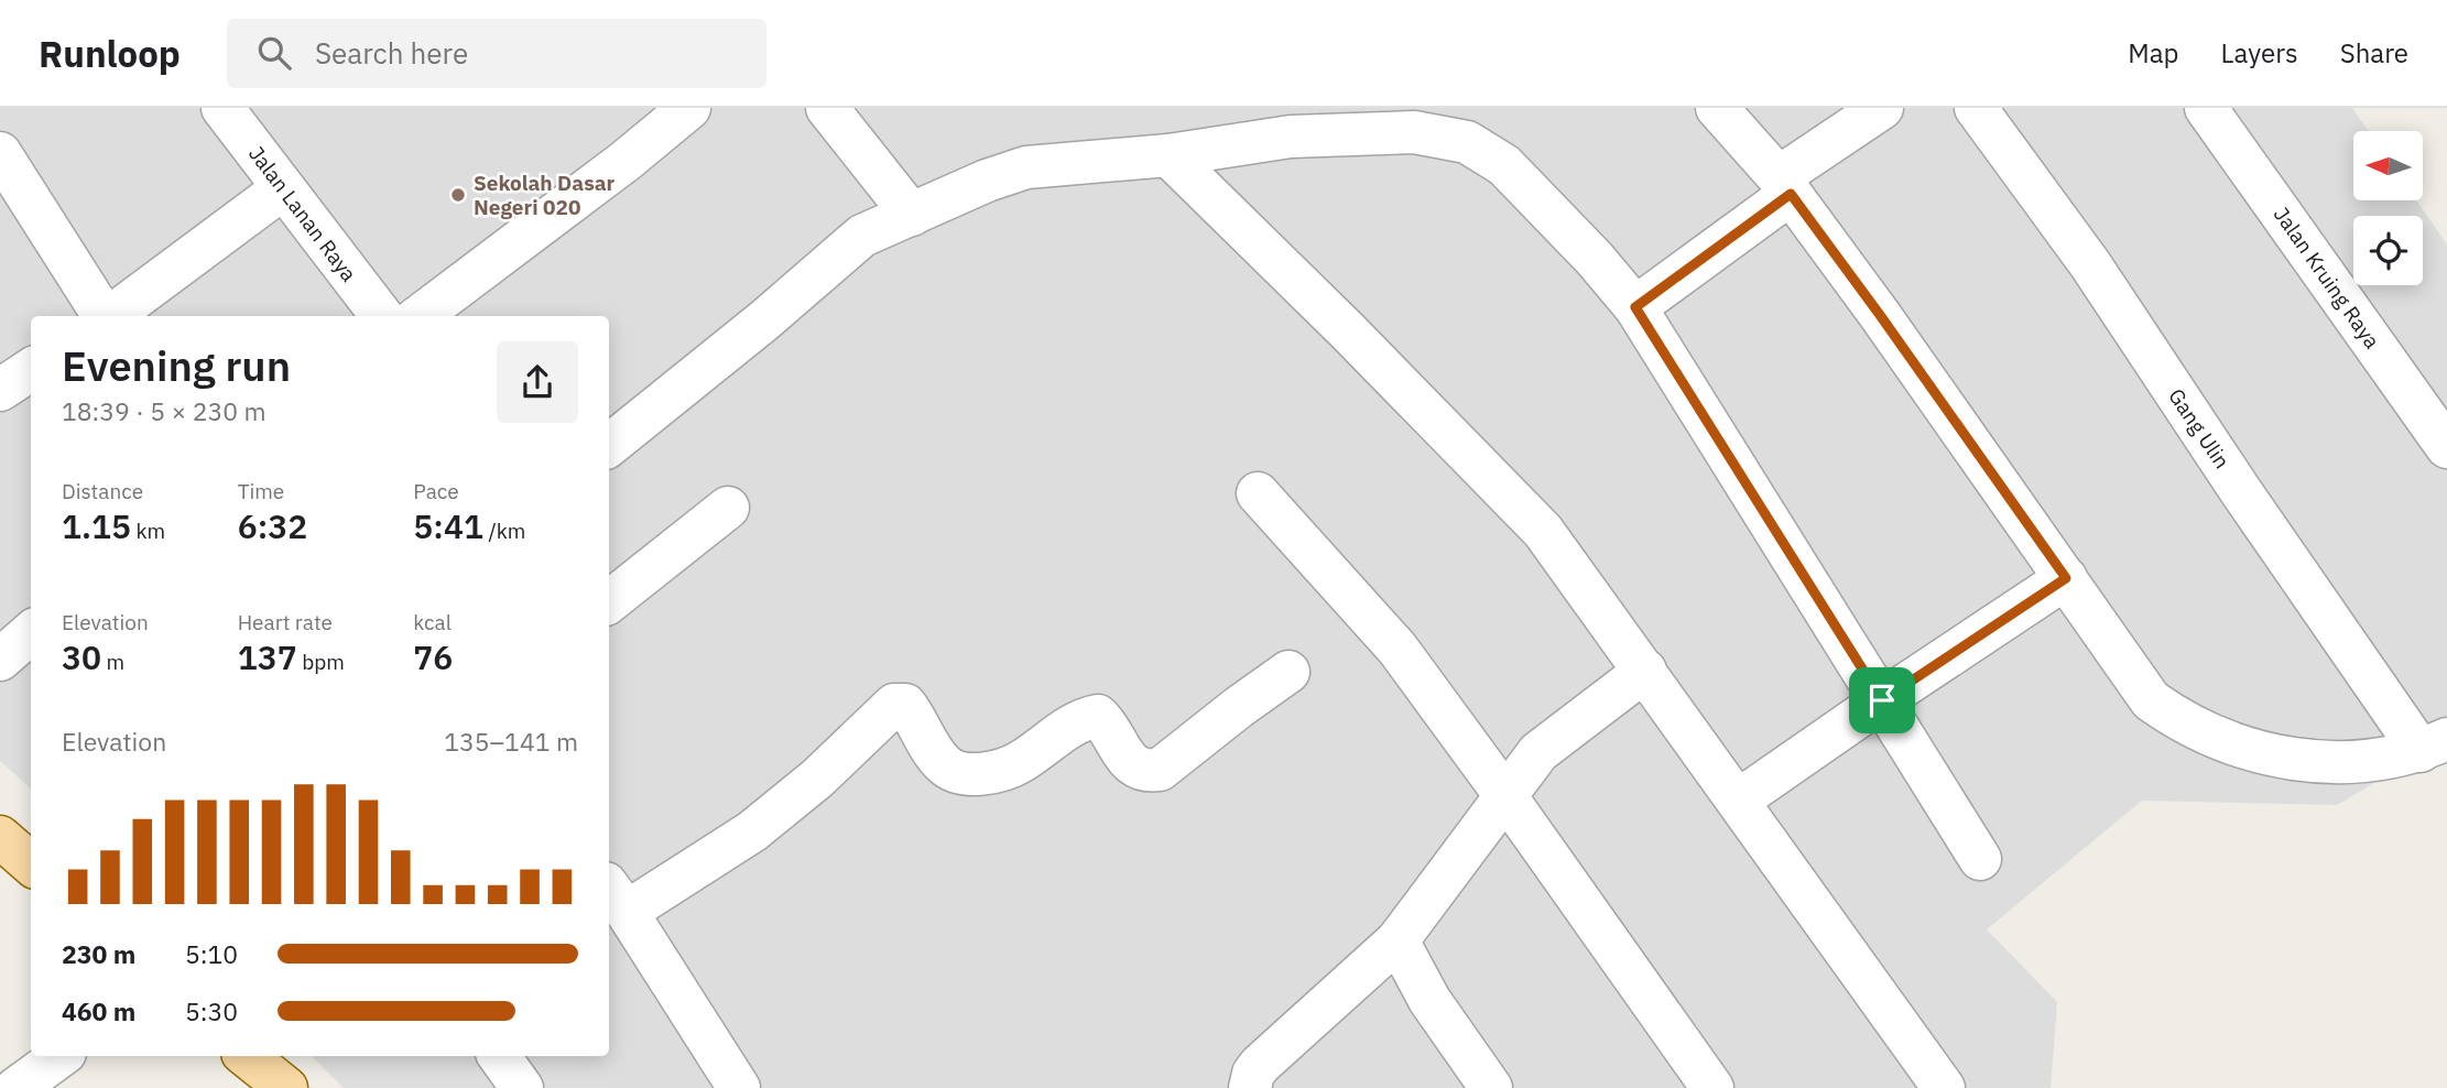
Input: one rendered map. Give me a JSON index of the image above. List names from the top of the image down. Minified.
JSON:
{"streets":{"street":["Jalan Lanan Raya","Jalan Kruing Raya","Gang Ulin"]},"places":["Sekolah Dasar Negeri 020"],"north":"left","page":{"header":"Runloop","search":"Search here","nav":["Map","Layers","Share"],"heading":["Evening run","18:39 · 5 × 230 m"],"stats":[["Distance","1.15 km"],["Time","6:32"],["Pace","5:41 /km"],["Elevation","30 m"],["Heart rate","137 bpm"],["kcal","76"]],"chart":["Elevation","135–141 m"],"list":[{"name":"230 m","note":"5:10"},{"name":"460 m","note":"5:30"}]}}
